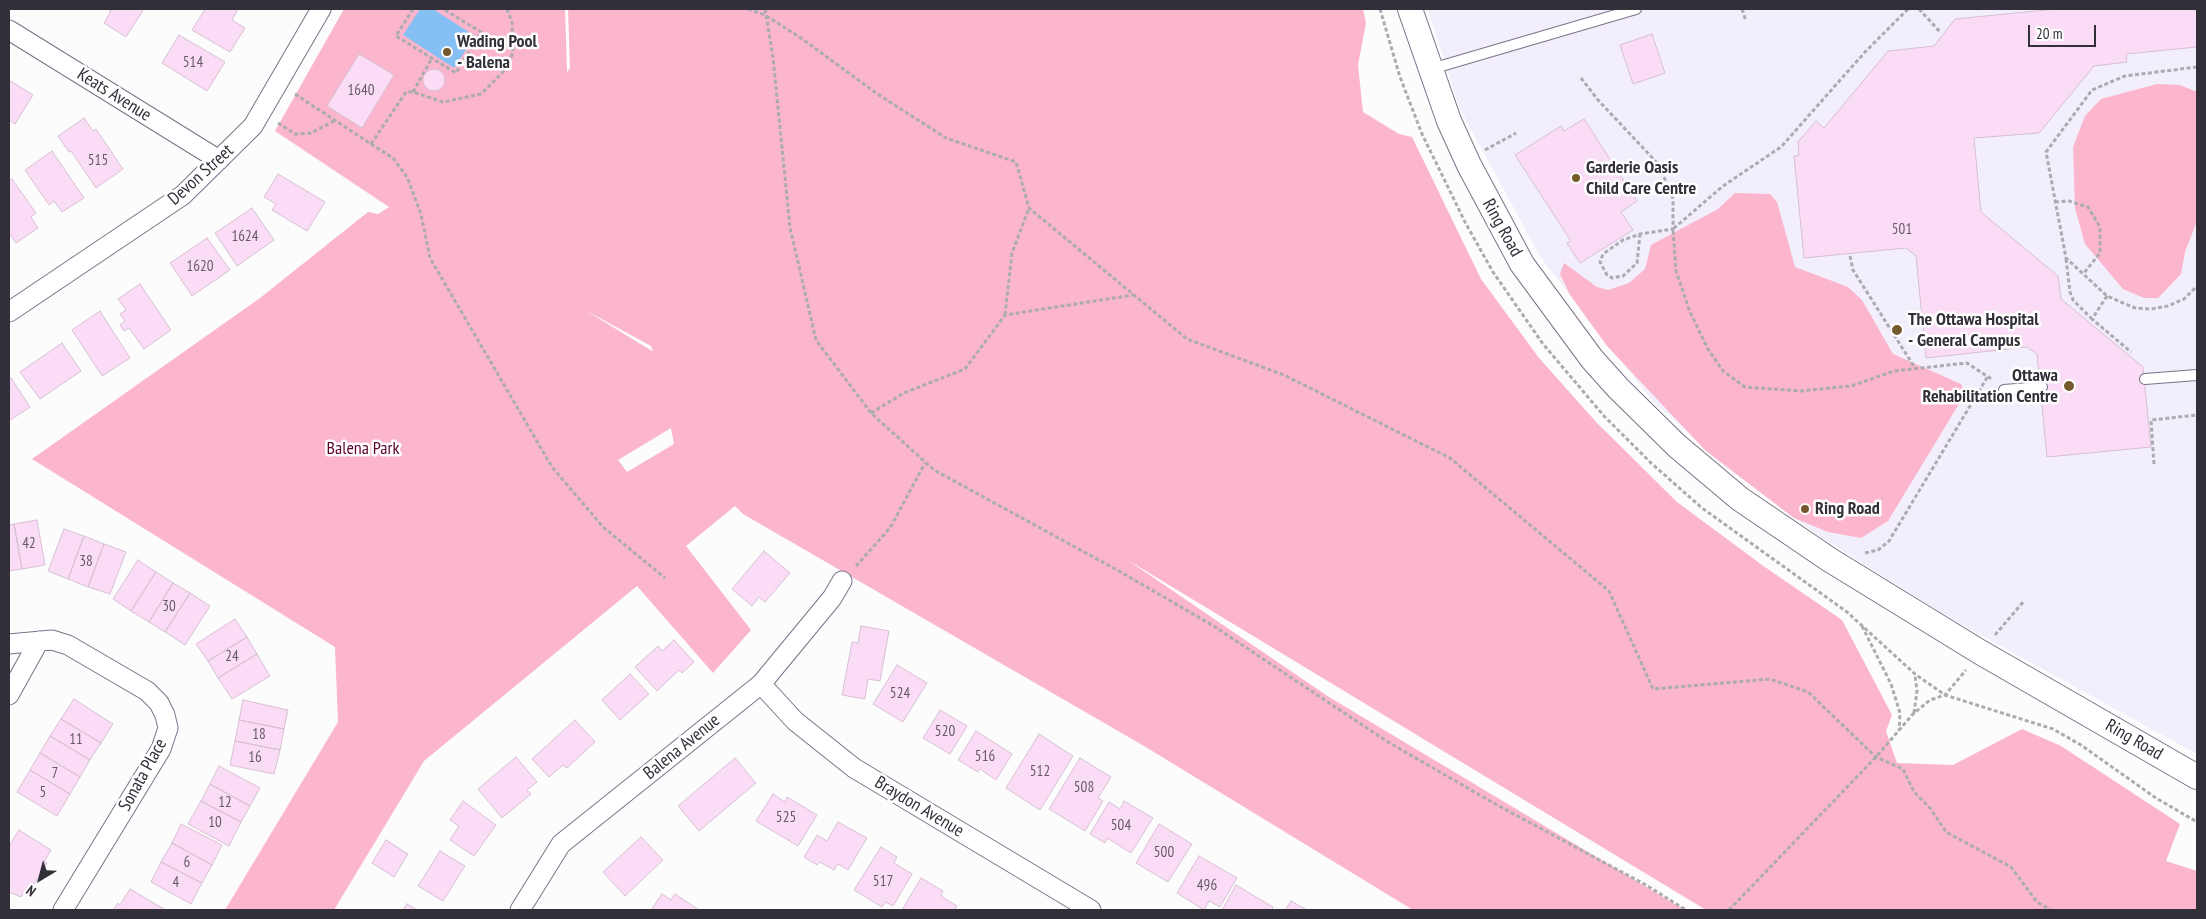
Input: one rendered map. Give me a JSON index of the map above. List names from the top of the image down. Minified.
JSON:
{"streets":{"street":["Keats Avenue","Devon Street","Ring Road","Balena Avenue","Sonata Place","Braydon Avenue"]},"crossings":[["Keats Avenue","Devon Street"],["Balena Avenue","Braydon Avenue"]],"parks":["Balena Park"],"places":["Wading Pool - Balena","Garderie Oasis Child Care Centre","The Ottawa Hospital - General Campus","Ottawa Rehabilitation Centre","Ring Road"],"house_numbers":["514","1640","515","501","1624","1620","42","38","30","24","524","520","18","11","516","16","512","7","508","5","12","525","10","504","500","6","517","4","496"],"scale_bar":"20 m","north":"bottom left"}
